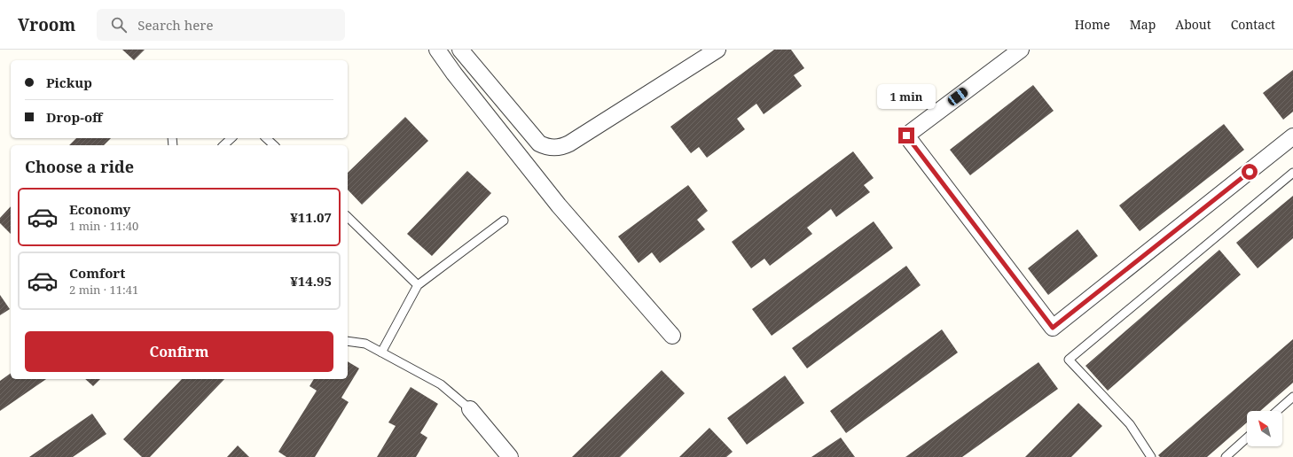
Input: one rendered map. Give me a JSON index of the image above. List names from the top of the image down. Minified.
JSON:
{"north":"top left","page":{"header":"Vroom","search":"Search here","nav":["Home","Map","About","Contact"],"banner":["Pickup","Drop-off"],"bubble":"1 min","heading":"Choose a ride","list":[{"name":"Economy","note":"1 min · 11:40","value":"¥11.07"},{"name":"Comfort","note":"2 min · 11:41","value":"¥14.95"}],"buttons":"Confirm"}}
